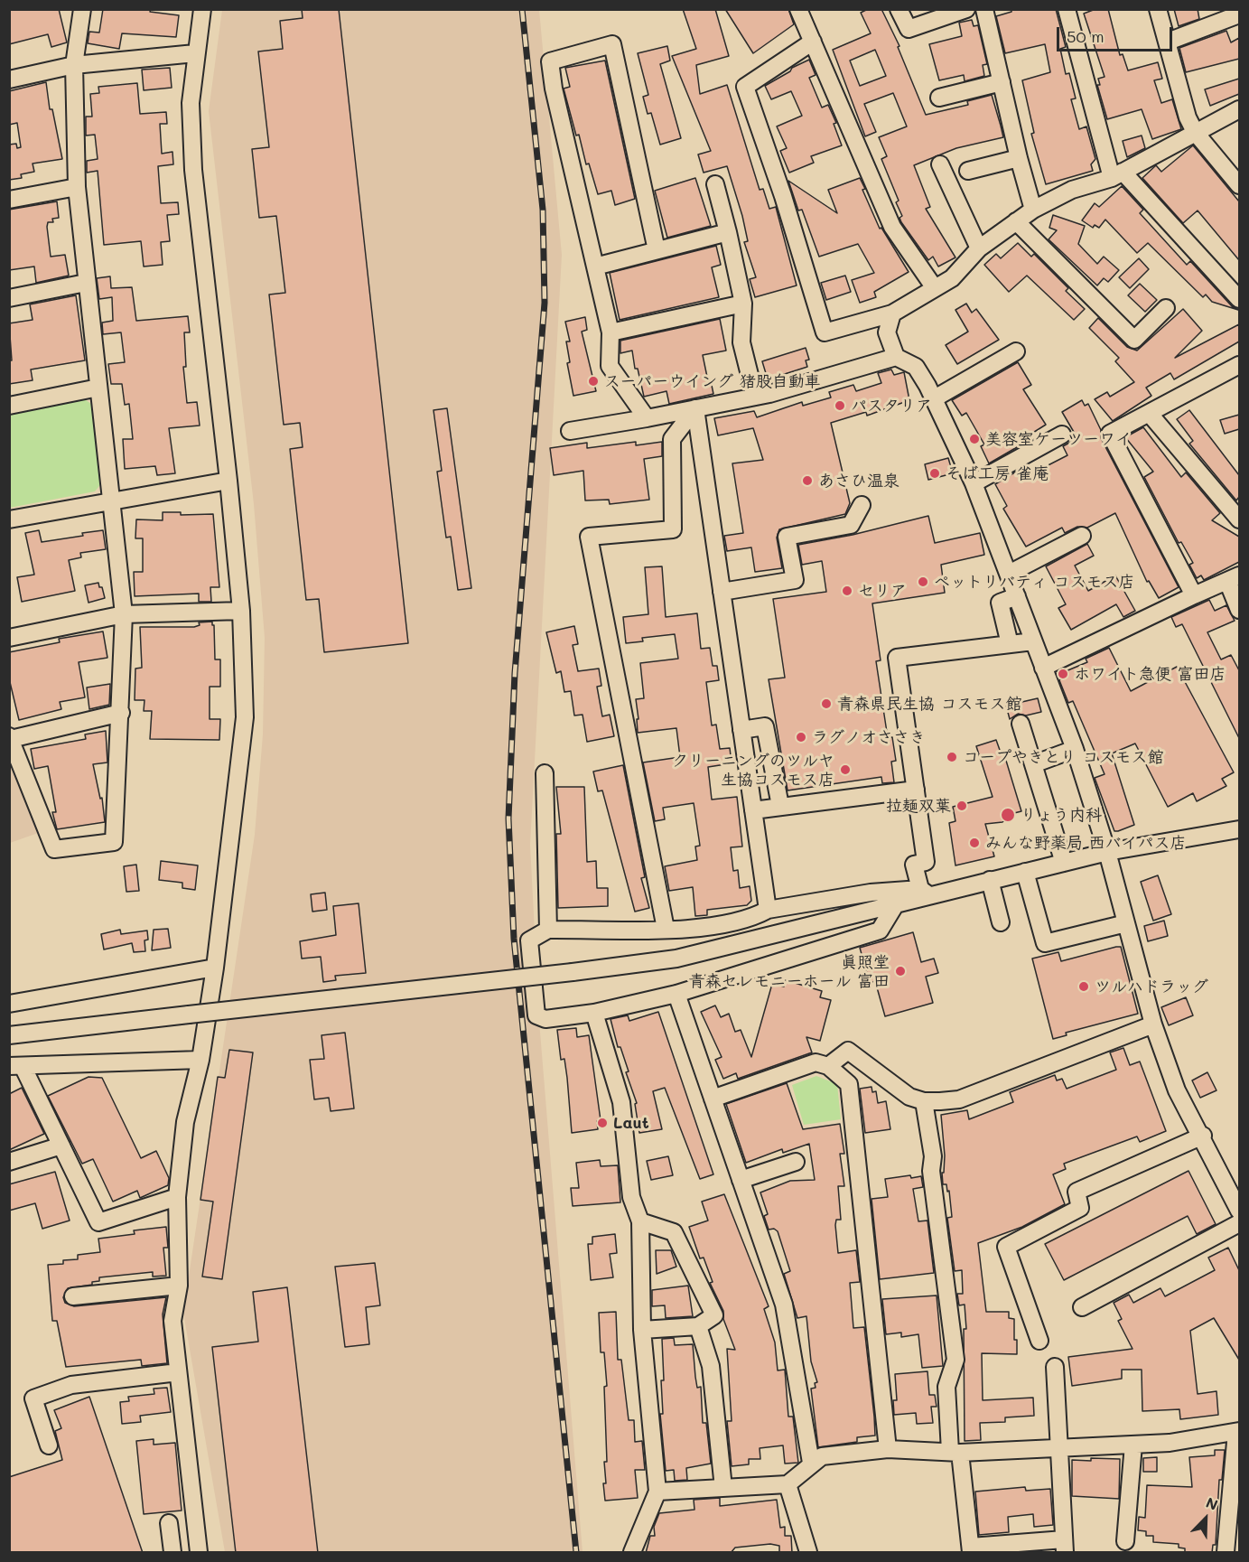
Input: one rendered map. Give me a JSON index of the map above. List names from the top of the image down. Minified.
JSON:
{"places":["スーパーウイング 猪股自動車","パスタリア","美容室ケーツーワイ","そば工房 雀庵","あさひ温泉","ペットリバティ コスモス店","セリア","ホワイト急便 富田店","青森県民生協 コスモス館","ラグノオささき","コープやきとり コスモス館","クリーニングのツルヤ 生協コスモス店","拉麺双葉","りょう内科","みんな野薬局 西バイパス店","眞照堂 青森セレモニーホール 富田","ツルハドラッグ","Laut"],"scale_bar":"50 m","north":"top right"}
